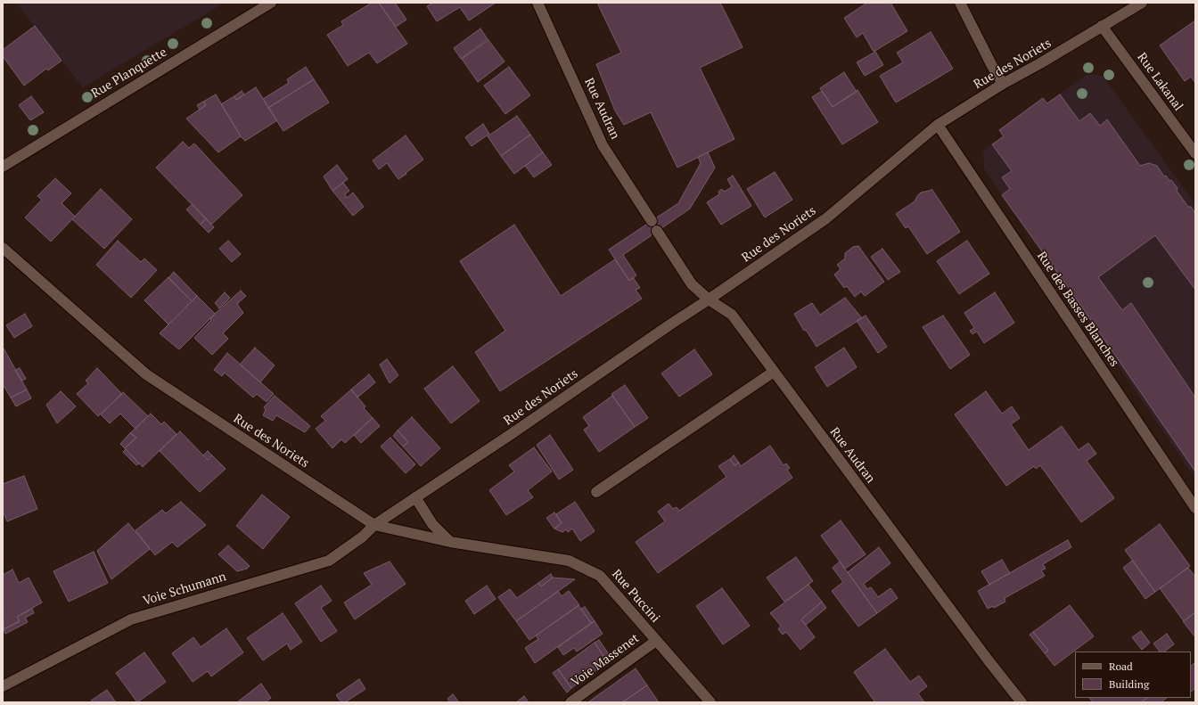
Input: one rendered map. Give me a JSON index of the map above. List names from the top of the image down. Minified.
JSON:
{"streets":{"street":["Rue des Noriets","Rue Planquette","Rue Lakanal","Rue Audran","Rue des Basses Blanches","Voie Schumann","Rue Puccini","Voie Massenet"]},"crossings":[["Rue des Noriets","Rue Lakanal"],["Rue des Noriets","Rue Audran"],["Rue des Noriets","Rue des Basses Blanches"],["Rue des Noriets","Voie Schumann"],["Rue des Noriets","Rue Puccini"],["Voie Schumann","Rue Puccini"],["Rue Puccini","Voie Massenet"]],"legend":["Road","Building"]}
